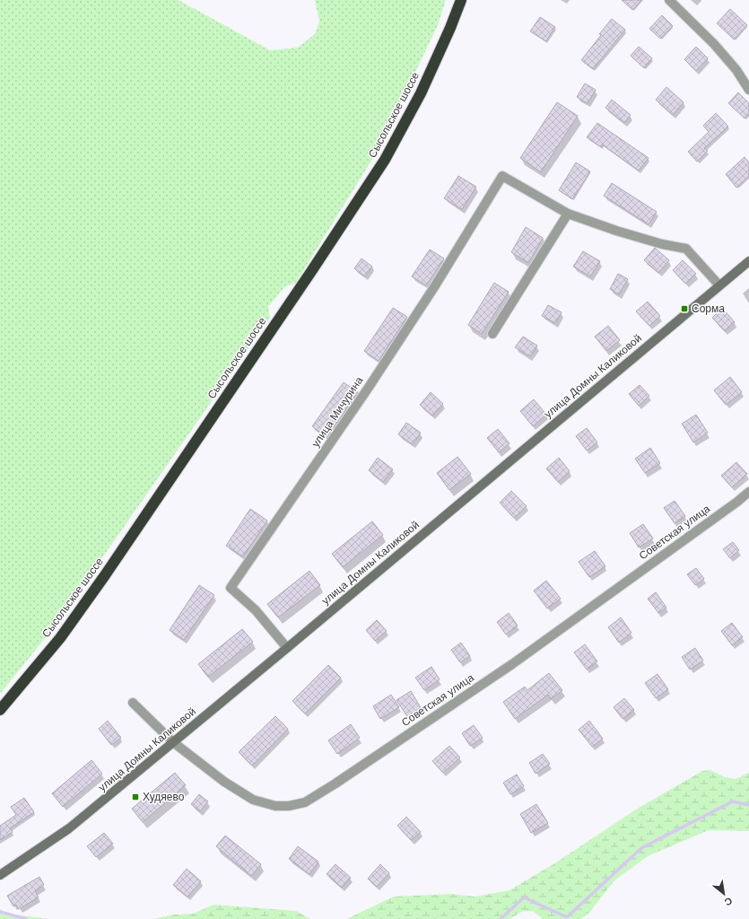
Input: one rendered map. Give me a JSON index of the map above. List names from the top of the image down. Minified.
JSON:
{"streets":{"highway":["Сысольское шоссе"],"main road":["улица Домны Каликовой"],"street":["улица Мичурина","Советская улица"]},"crossings":[["улица Домны Каликовой","улица Мичурина"],["улица Домны Каликовой","Советская улица"]],"places":{"transit":["Сорма","Худяево"]},"north":"bottom right"}
